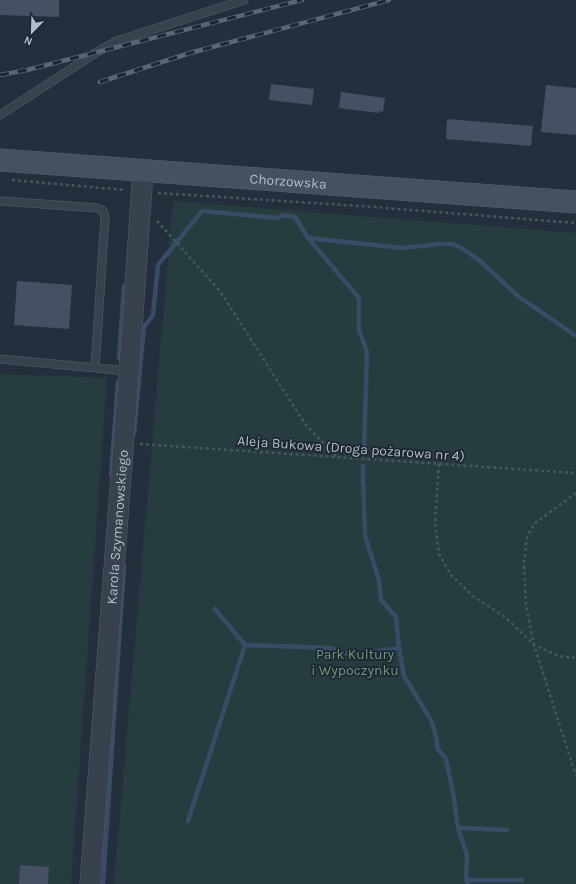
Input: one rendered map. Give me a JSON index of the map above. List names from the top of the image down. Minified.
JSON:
{"streets":{"main road":["Chorzowska"],"street":["Karola Szymanowskiego"],"path":["Aleja Bukowa (Droga pożarowa nr 4)"]},"crossings":[["Chorzowska","Karola Szymanowskiego"],["Aleja Bukowa (Droga pożarowa nr 4)","Karola Szymanowskiego"]],"parks":["Park Kultury i Wypoczynku"],"north":"bottom left"}
